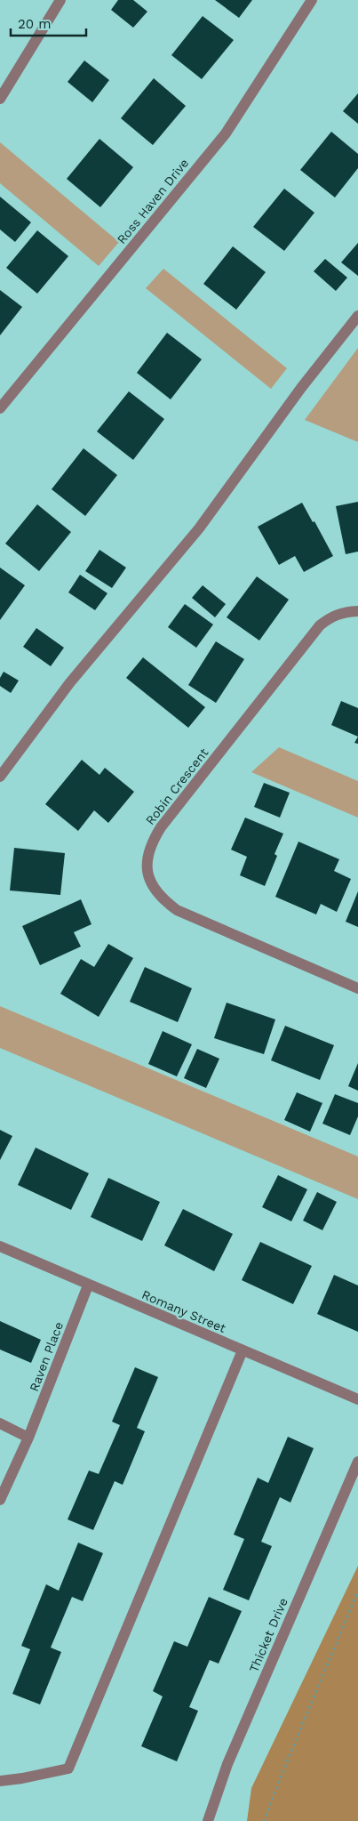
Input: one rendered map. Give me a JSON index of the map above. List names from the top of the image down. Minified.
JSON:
{"streets":{"street":["Ross Haven Drive","Robin Crescent","Romany Street","Raven Place","Thicket Drive"]},"crossings":[["Romany Street","Raven Place"]],"scale_bar":"20 m"}
